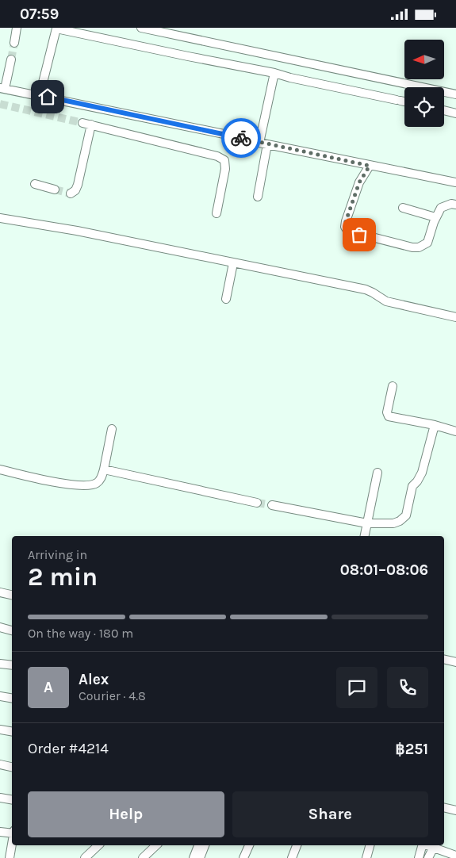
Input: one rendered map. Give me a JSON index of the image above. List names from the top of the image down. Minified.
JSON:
{"north":"left","page":{"status":"07:59","heading":["2 min","Arriving in","08:01–08:06"],"panel":["Alex","Courier · 4.8","Order #4214","฿251"],"bar":"On the way · 180 m","round":"A","buttons":["Help","Share"]}}
